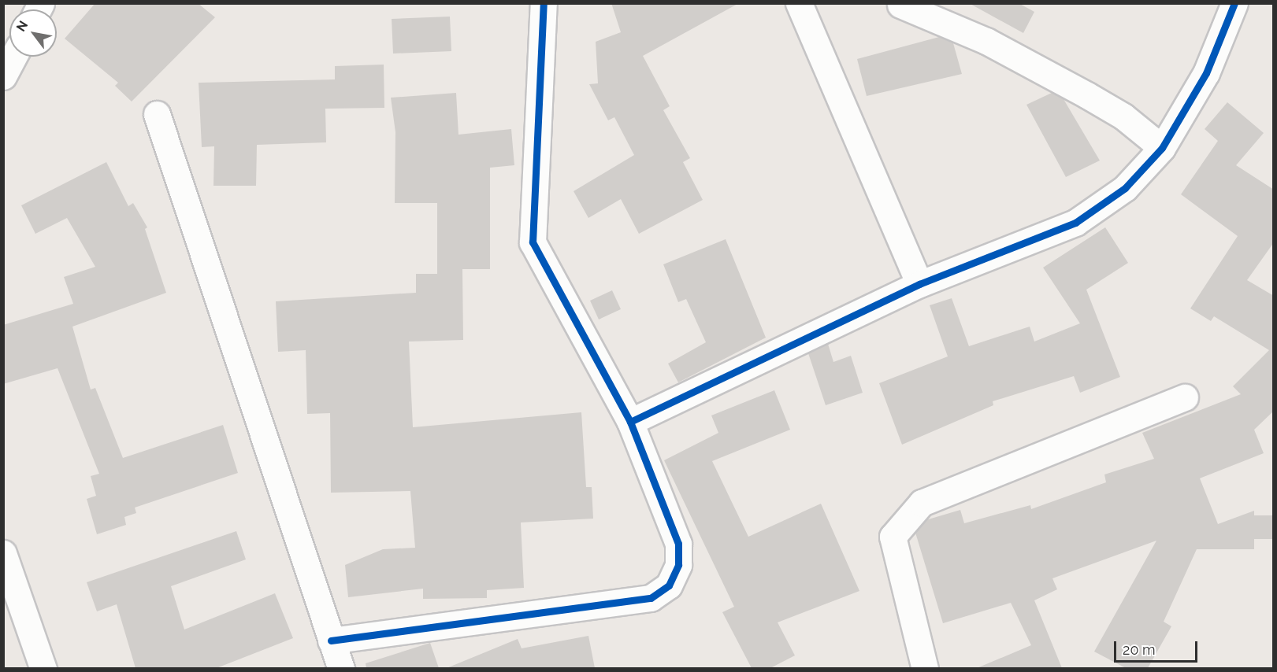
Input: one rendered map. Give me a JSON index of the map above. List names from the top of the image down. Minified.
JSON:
{"scale_bar":"20 m","north":"top left"}
